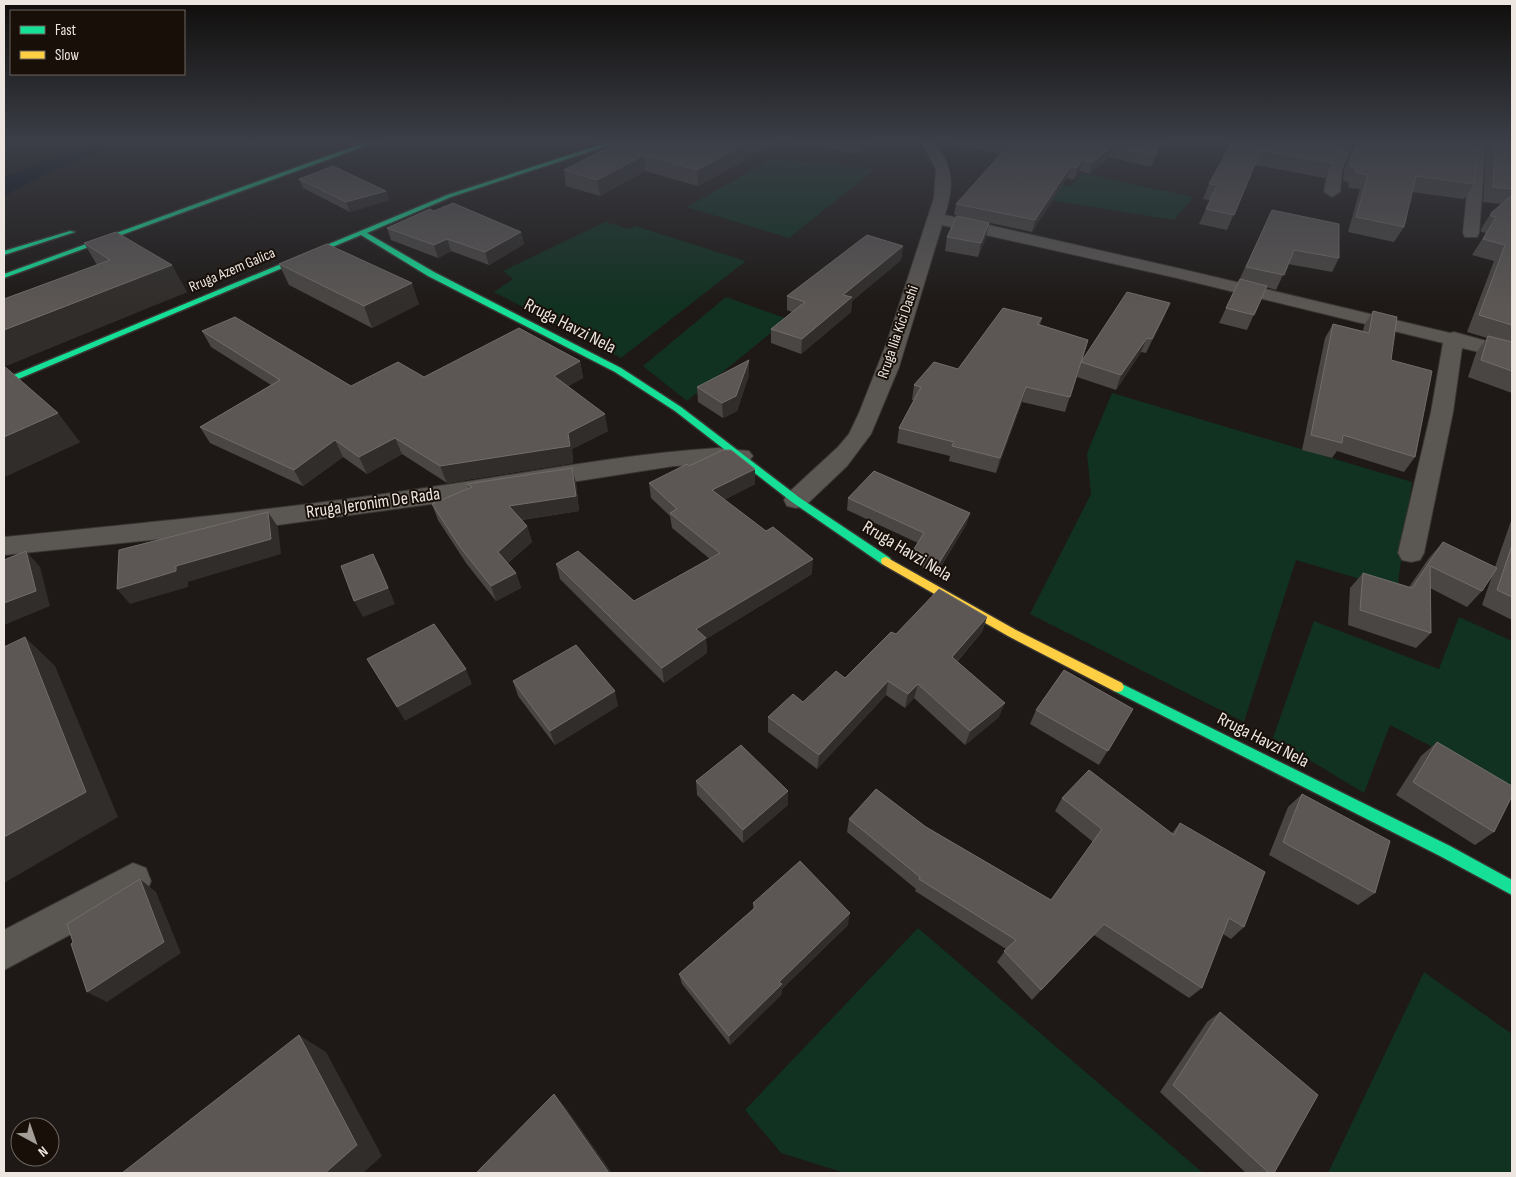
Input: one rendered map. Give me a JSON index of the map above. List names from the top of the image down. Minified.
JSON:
{"streets":{"main road":["Rruga Azem Galica","Rruga Havzi Nela"],"street":["Rruga Ilia Kici Dashi","Rruga Jeronim De Rada"]},"crossings":[["Rruga Azem Galica","Rruga Havzi Nela"],["Rruga Havzi Nela","Rruga Ilia Kici Dashi"],["Rruga Havzi Nela","Rruga Jeronim De Rada"]],"legend":["Fast","Slow"],"north":"bottom right"}
